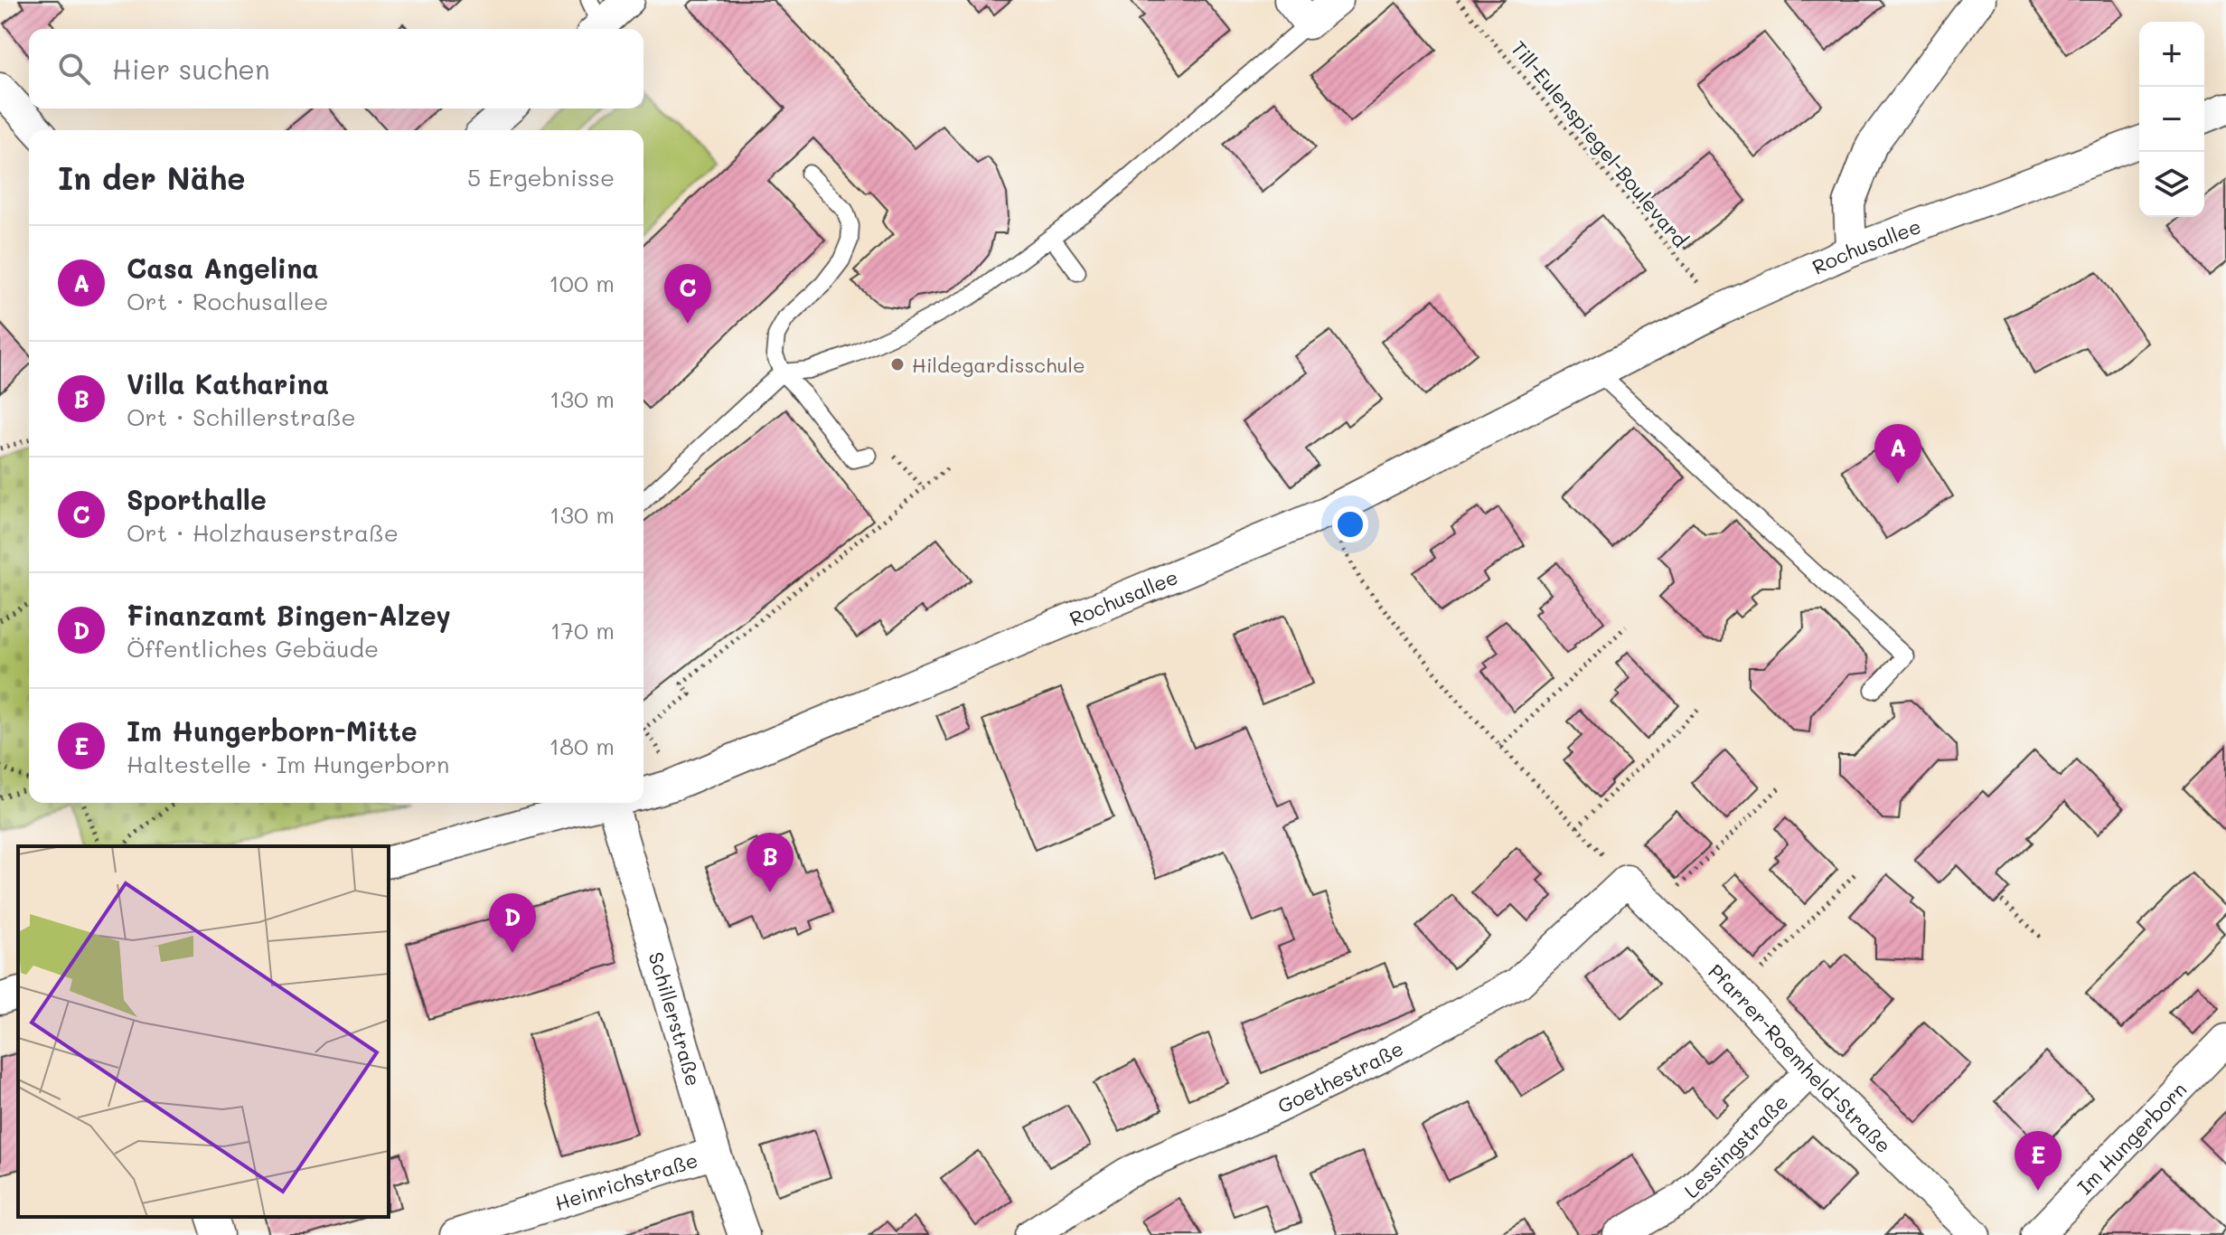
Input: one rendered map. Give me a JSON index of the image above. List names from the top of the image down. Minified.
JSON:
{"streets":{"street":["Rochusallee","Schillerstraße","Pfarrer-Roemheld-Straße","Goethestraße","Im Hungerborn","Lessingstraße","Heinrichstraße"],"path":["Till-Eulenspiegel-Boulevard"]},"crossings":[["Schillerstraße","Heinrichstraße"],["Pfarrer-Roemheld-Straße","Goethestraße"],["Pfarrer-Roemheld-Straße","Lessingstraße"]],"places":["Hildegardisschule"],"page":{"map_buttons":["+","−"],"search":"Hier suchen","heading":["In der Nähe","5 Ergebnisse"],"list":[{"mark":"A","name":"Casa Angelina","note":"Ort · Rochusallee","value":"100 m"},{"mark":"B","name":"Villa Katharina","note":"Ort · Schillerstraße","value":"130 m"},{"mark":"C","name":"Sporthalle","note":"Ort · Holzhauserstraße","value":"130 m"},{"mark":"D","name":"Finanzamt Bingen-Alzey","note":"Öffentliches Gebäude","value":"170 m"},{"mark":"E","name":"Im Hungerborn-Mitte","note":"Haltestelle · Im Hungerborn","value":"180 m"}],"pins":["C","A","B","D","E"]}}
